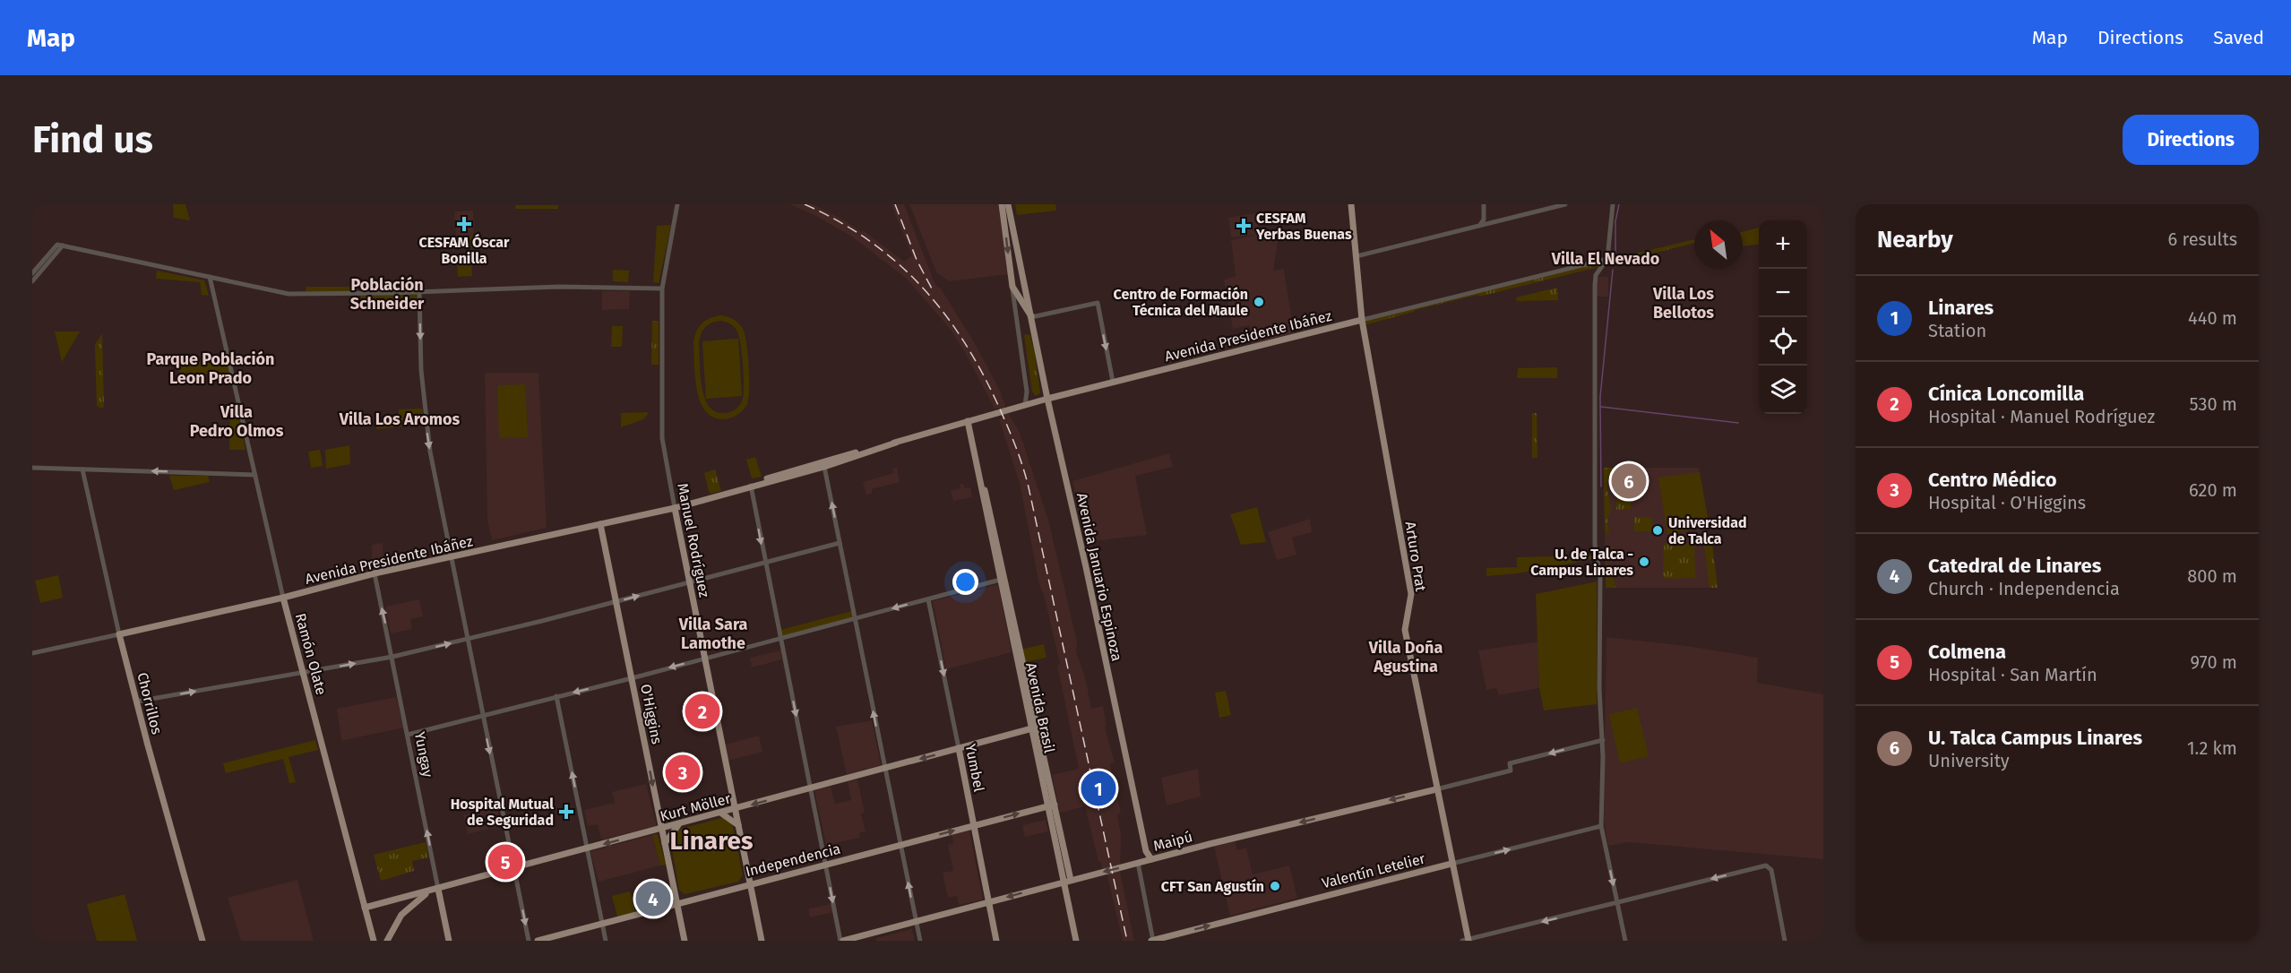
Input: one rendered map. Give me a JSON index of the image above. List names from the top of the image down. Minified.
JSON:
{"streets":{"main road":["Avenida Presidente Ibáñez","Manuel Rodríguez","Arturo Prat","Avenida Januario Espinoza","Ramón Olate","Chorrillos","Avenida Brasil","O'Higgins","Yungay","Yumbel","Kurt Möller","Maipú","Independencia","Valentín Letelier"]},"crossings":[["Avenida Presidente Ibáñez","Manuel Rodríguez"],["Avenida Presidente Ibáñez","Arturo Prat"],["Avenida Presidente Ibáñez","Avenida Januario Espinoza"],["Avenida Presidente Ibáñez","Ramón Olate"],["Avenida Presidente Ibáñez","Chorrillos"],["Avenida Presidente Ibáñez","Avenida Brasil"],["Avenida Presidente Ibáñez","O'Higgins"],["Avenida Presidente Ibáñez","Yungay"],["Manuel Rodríguez","O'Higgins"],["Manuel Rodríguez","Kurt Möller"],["Manuel Rodríguez","Independencia"],["Arturo Prat","Maipú"],["Arturo Prat","Valentín Letelier"],["Avenida Januario Espinoza","Maipú"],["Ramón Olate","Kurt Möller"],["Avenida Brasil","Kurt Möller"],["Avenida Brasil","Maipú"],["Avenida Brasil","Independencia"],["O'Higgins","Kurt Möller"],["O'Higgins","Independencia"],["Yungay","Kurt Möller"],["Yumbel","Kurt Möller"],["Yumbel","Maipú"],["Yumbel","Independencia"],["Kurt Möller","Independencia"]],"one_way":["O'Higgins","Yungay","Yumbel","Maipú","Valentín Letelier"],"districts":["Villa El Nevado","Población Schneider","Villa Los Bellotos","Parque Población Leon Prado","Villa Pedro Olmos","Villa Los Aromos","Villa Sara Lamothe","Villa Doña Agustina","Linares"],"places":{"health":["CESFAM Óscar Bonilla","CESFAM Yerbas Buenas","Hospital Mutual de Seguridad"],"other":["Centro de Formación Técnica del Maule","Universidad de Talca","U. de Talca - Campus Linares","CFT San Agustín"]},"north":"top left","page":{"header":"Map","nav":["Map","Directions","Saved"],"buttons":"Directions","title":"Find us","heading":["Nearby","6 results"],"map_buttons":["+","−"],"list":[{"mark":"1","name":"Linares","note":"Station","value":"440 m"},{"mark":"2","name":"Cínica Loncomilla","note":"Hospital · Manuel Rodríguez","value":"530 m"},{"mark":"3","name":"Centro Médico","note":"Hospital · O'Higgins","value":"620 m"},{"mark":"4","name":"Catedral de Linares","note":"Church · Independencia","value":"800 m"},{"mark":"5","name":"Colmena","note":"Hospital · San Martín","value":"970 m"},{"mark":"6","name":"U. Talca Campus Linares","note":"University","value":"1.2 km"}],"pins":["6","2","3","1","5","4"]}}
